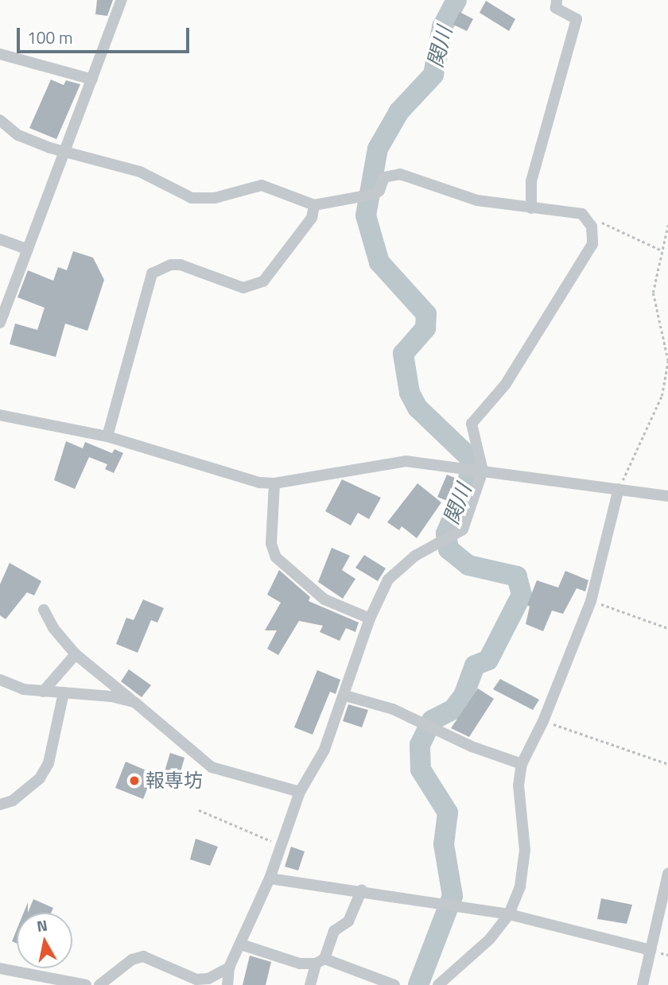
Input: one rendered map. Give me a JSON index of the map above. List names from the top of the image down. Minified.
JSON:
{"water":["関川"],"places":["報専坊"],"scale_bar":"100 m","north":"top"}
